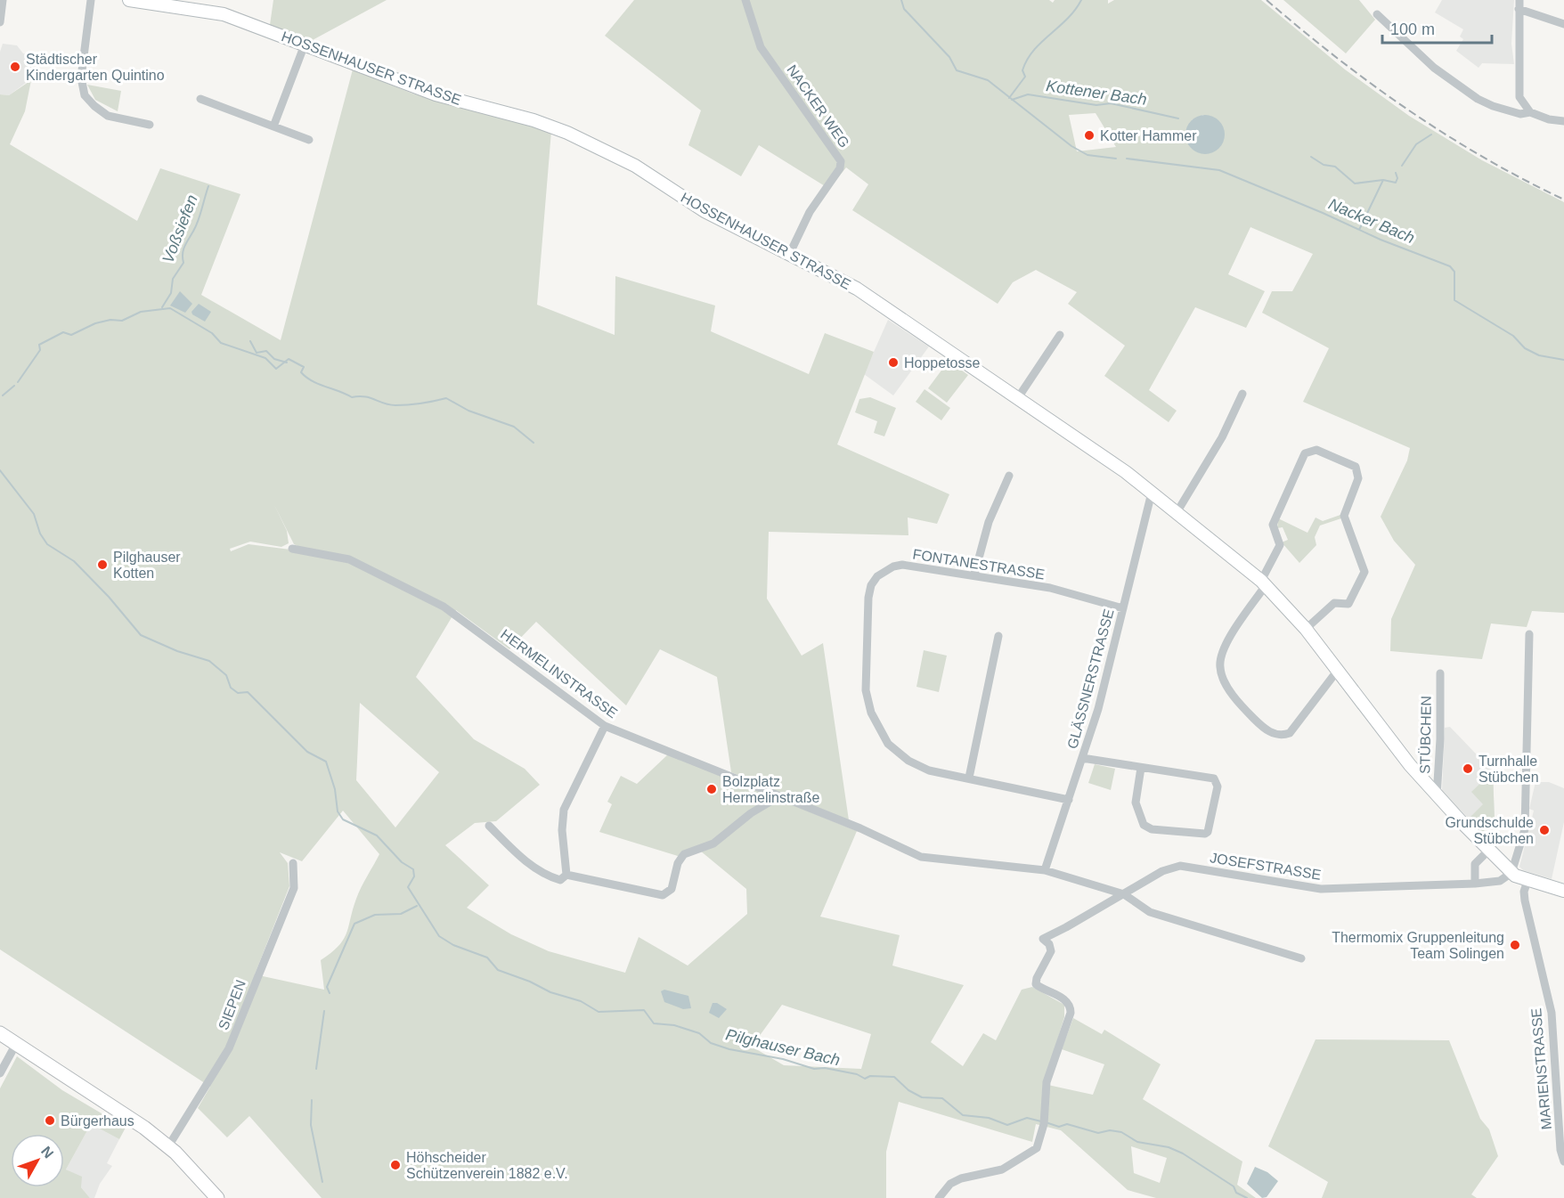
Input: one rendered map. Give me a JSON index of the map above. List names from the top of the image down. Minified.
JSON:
{"streets":{"street":["HOSSENHAUSER STRASSE","NACKER WEG","FONTANESTRASSE","HERMELINSTRASSE","GLÄSSNERSTRASSE","STÜBCHEN","JOSEFSTRASSE","SIEPEN","MARIENSTRASSE"]},"crossings":[["HOSSENHAUSER STRASSE","NACKER WEG"],["HOSSENHAUSER STRASSE","GLÄSSNERSTRASSE"],["HOSSENHAUSER STRASSE","STÜBCHEN"],["HOSSENHAUSER STRASSE","JOSEFSTRASSE"],["HOSSENHAUSER STRASSE","MARIENSTRASSE"],["FONTANESTRASSE","GLÄSSNERSTRASSE"],["HERMELINSTRASSE","GLÄSSNERSTRASSE"],["HERMELINSTRASSE","JOSEFSTRASSE"]],"water":["Kottener Bach","Nacker Bach","Voßsiefen","Pilghauser Bach"],"places":["Städtischer Kindergarten Quintino","Kotter Hammer","Hoppetosse","Pilghauser Kotten","Turnhalle Stübchen","Bolzplatz Hermelinstraße","Grundschulde Stübchen","Thermomix Gruppenleitung Team Solingen","Bürgerhaus","Höhscheider Schützenverein 1882 e.V."],"scale_bar":"100 m","north":"top right"}
